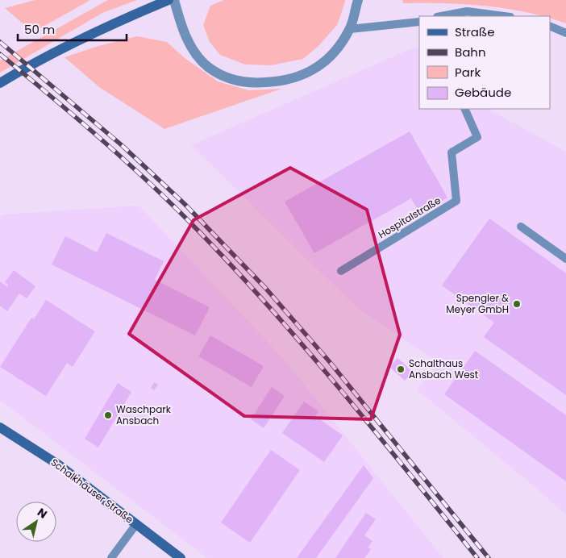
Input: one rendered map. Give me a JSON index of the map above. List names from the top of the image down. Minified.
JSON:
{"streets":{"street":["Schalkhäuser Straße"],"lane":["Hospitalstraße"]},"places":["Spengler & Meyer GmbH","Schalthaus Ansbach West","Waschpark Ansbach"],"legend":["Straße","Bahn","Park","Gebäude"],"scale_bar":"50 m","north":"top right"}
